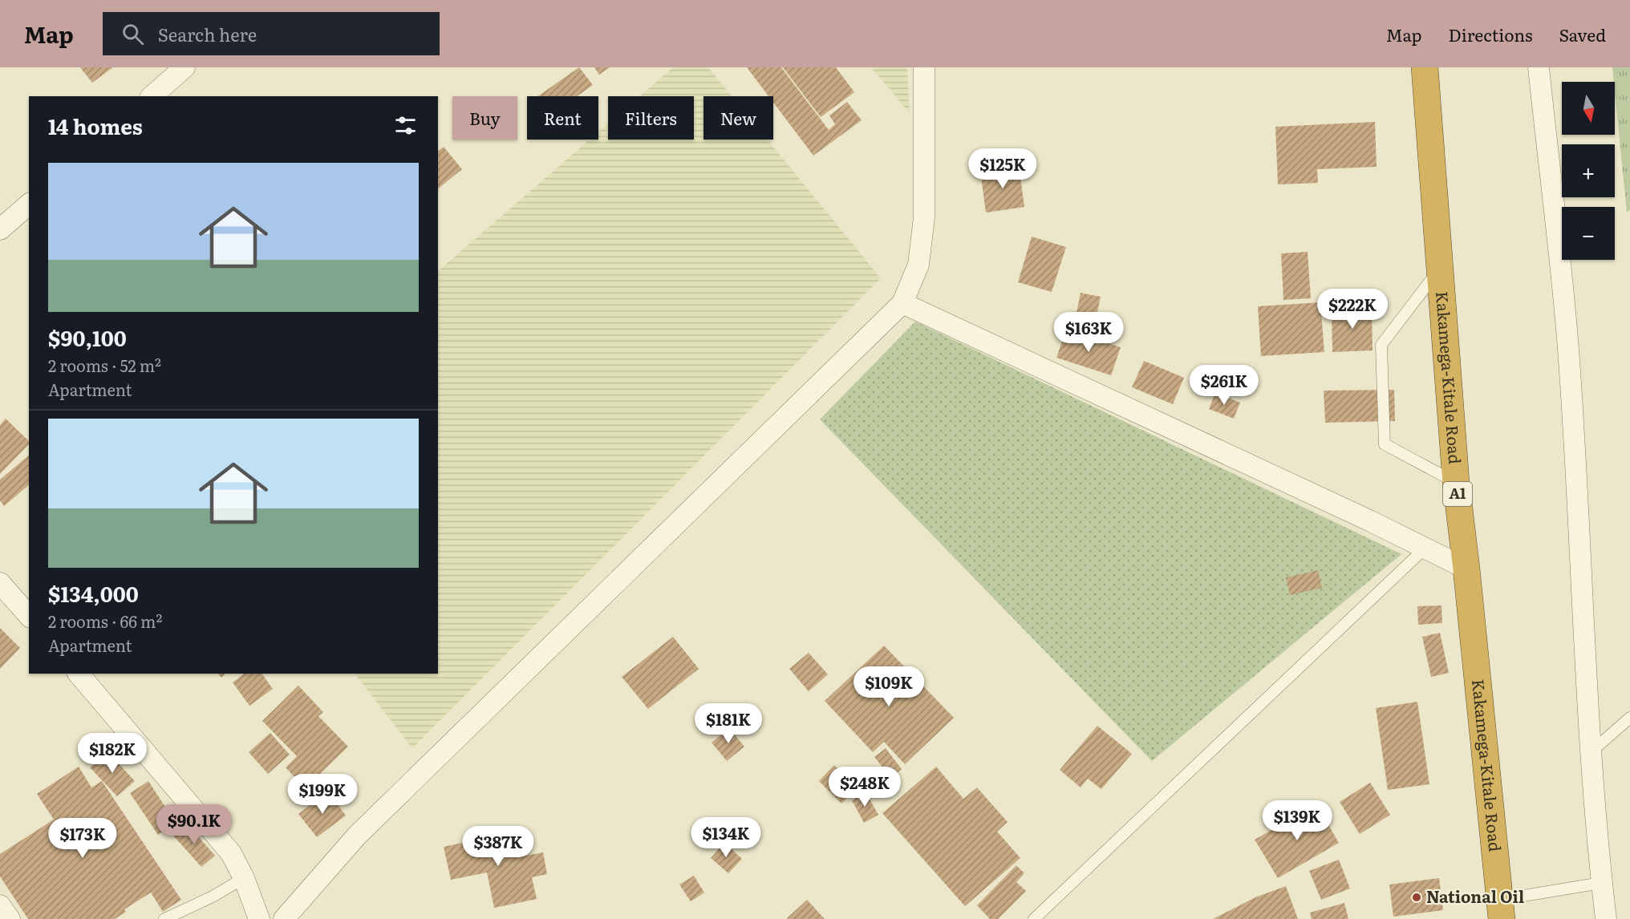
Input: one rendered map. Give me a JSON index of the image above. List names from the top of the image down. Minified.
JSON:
{"streets":{"highway":["Kakamega-Kitale Road","A1"]},"places":["National Oil"],"north":"bottom","page":{"header":"Map","search":"Search here","nav":["Map","Directions","Saved"],"map_buttons":["+","−"],"chip":["Buy","Rent","Filters","New"],"heading":"14 homes","price":["$125K","$222K","$163K","$261K","$109K","$181K","$182K","$248K","$199K","$139K","$90.1K","$134K","$173K","$387K"],"list":[{"name":"$90,100","note":"2 rooms · 52 m² · Apartment"},{"name":"$134,000","note":"2 rooms · 66 m² · Apartment"}]}}
